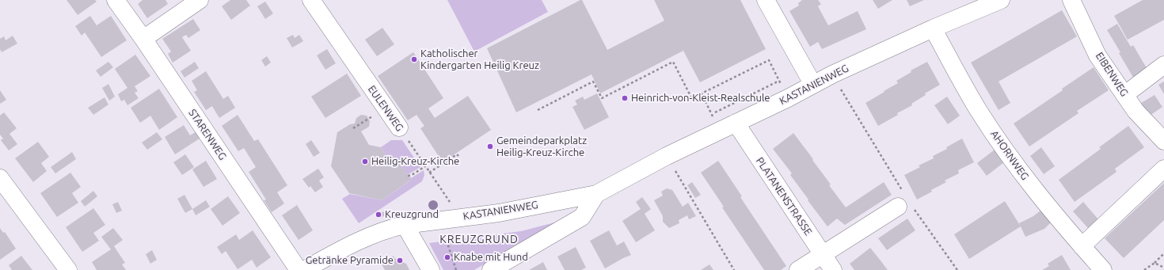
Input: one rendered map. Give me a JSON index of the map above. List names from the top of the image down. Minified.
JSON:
{"streets":{"street":["EIBENWEG","KASTANIENWEG","EULENWEG","STARENWEG","AHORNWEG","PLATANENSTRASSE"]},"crossings":[["KASTANIENWEG","EULENWEG"],["KASTANIENWEG","AHORNWEG"],["KASTANIENWEG","PLATANENSTRASSE"]],"districts":["KREUZGRUND"],"places":["Katholischer Kindergarten Heilig Kreuz","Heinrich-von-Kleist-Realschule","Gemeindeparkplatz Heilig-Kreuz-Kirche","Heilig-Kreuz-Kirche","Kreuzgrund","Knabe mit Hund","Getränke Pyramide"]}
